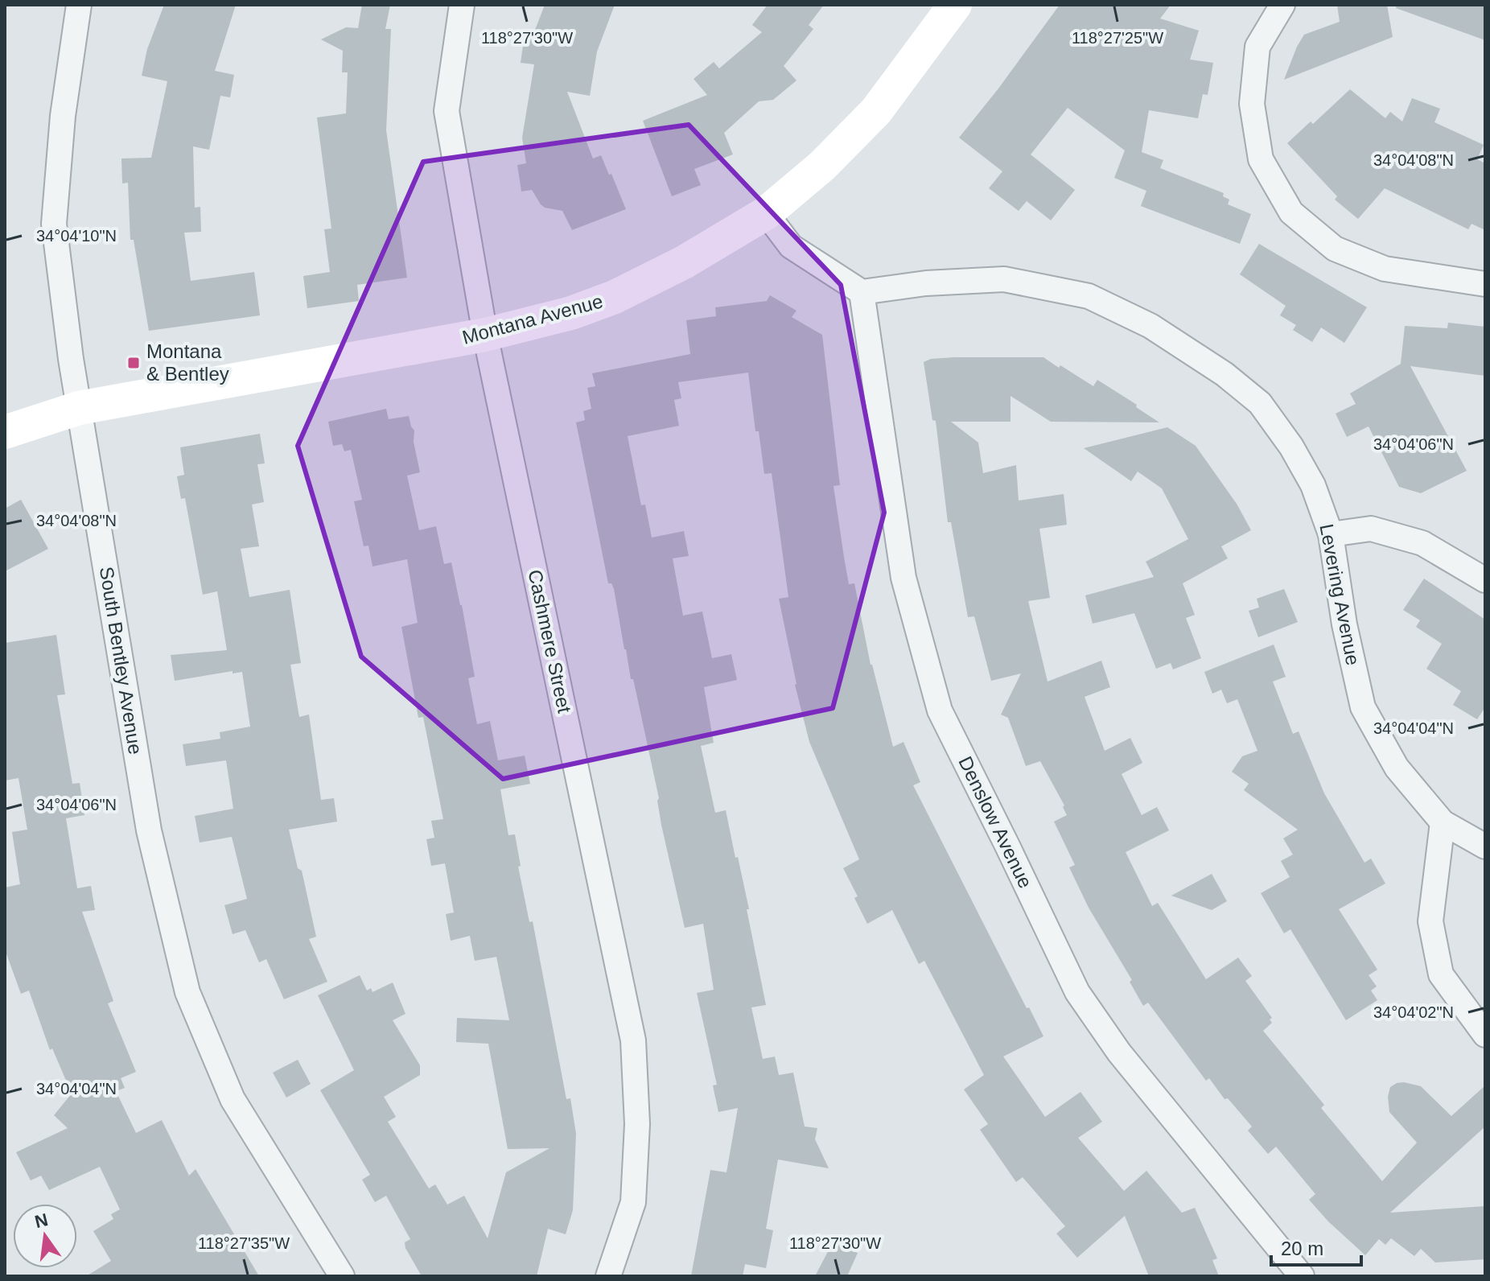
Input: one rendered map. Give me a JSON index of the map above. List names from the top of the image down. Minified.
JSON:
{"streets":{"street":["Montana Avenue","Levering Avenue","Cashmere Street","South Bentley Avenue","Denslow Avenue"]},"crossings":[["Montana Avenue","Cashmere Street"],["Montana Avenue","South Bentley Avenue"],["Levering Avenue","Denslow Avenue"]],"places":{"transit":["Montana & Bentley"]},"scale_bar":"20 m","north":"top","coordinates":["118°27'30\"W","118°27'25\"W","34°04'08\"N","34°04'10\"N","34°04'06\"N","34°04'04\"N","34°04'02\"N","118°27'35\"W"]}
